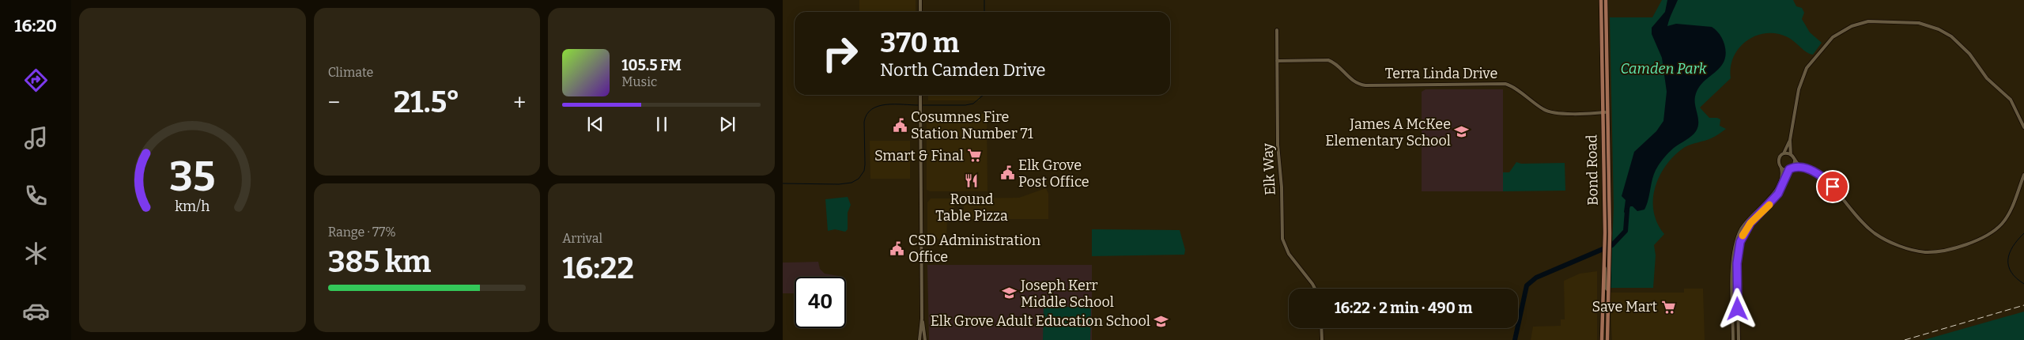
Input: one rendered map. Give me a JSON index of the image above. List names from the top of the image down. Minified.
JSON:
{"streets":{"main road":["Bond Road"],"street":["Terra Linda Drive","Elk Way"]},"crossings":[["Terra Linda Drive","Elk Way"],["Terra Linda Drive","Bond Road"]],"parks":["Camden Park"],"places":{"public building":["Cosumnes Fire Station Number 71","Elk Grove Post Office","CSD Administration Office"],"school or university":["James A McKee Elementary School","Joseph Kerr Middle School","Elk Grove Adult Education School"],"supermarket":["Smart & Final","Save Mart"],"restaurant":["Round Table Pizza"]},"page":{"tabs":"16:20","tile":["Climate",["Range · 77%","385 km"],["Arrival","16:22"]],"turn":["370 m","North Camden Drive"],"song":["105.5 FM","Music"],"heat":["−","21.5°","+"],"limit":"40","trip":"16:22 · 2 min · 490 m","gauge":["35","km/h"]}}
